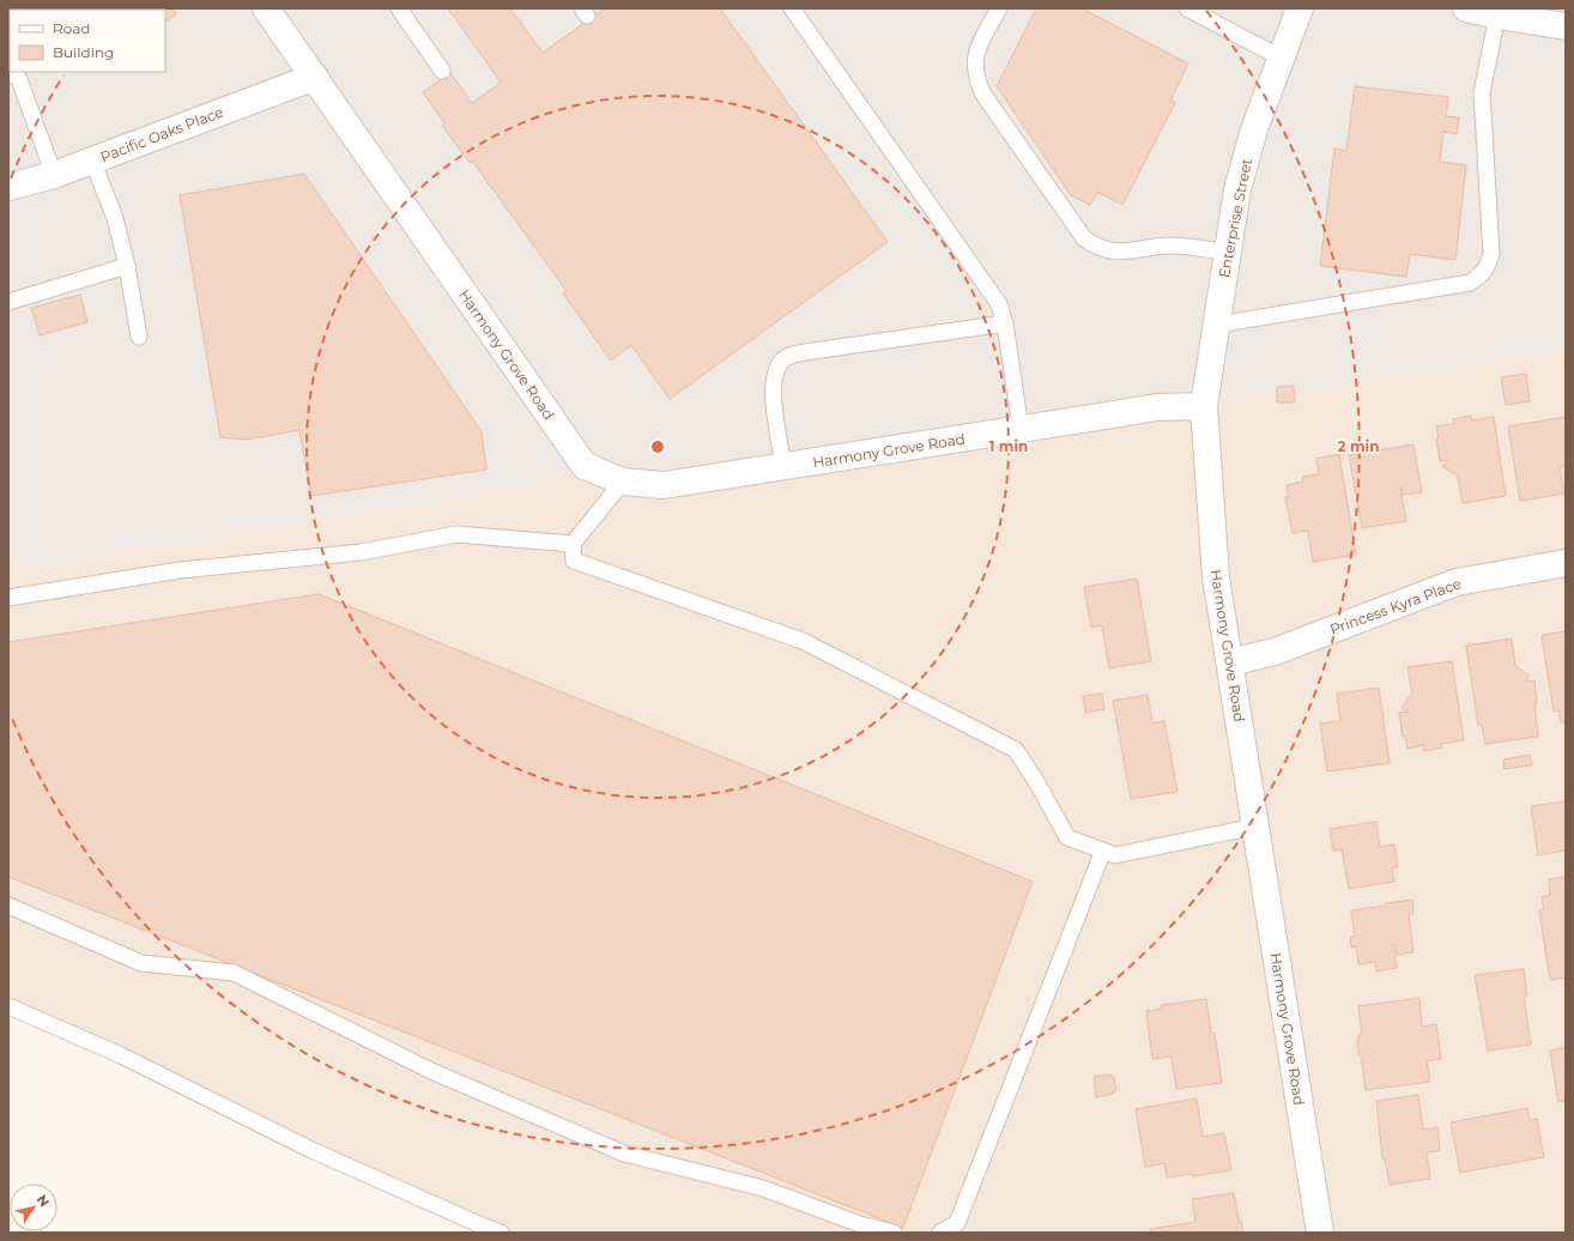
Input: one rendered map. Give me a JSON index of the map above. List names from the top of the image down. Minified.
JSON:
{"streets":{"street":["Pacific Oaks Place","Enterprise Street","Harmony Grove Road","Princess Kyra Place"]},"crossings":[["Pacific Oaks Place","Harmony Grove Road"],["Enterprise Street","Harmony Grove Road"],["Harmony Grove Road","Princess Kyra Place"]],"legend":["Road","Building"],"north":"top right","rings":["1 min","2 min"]}
